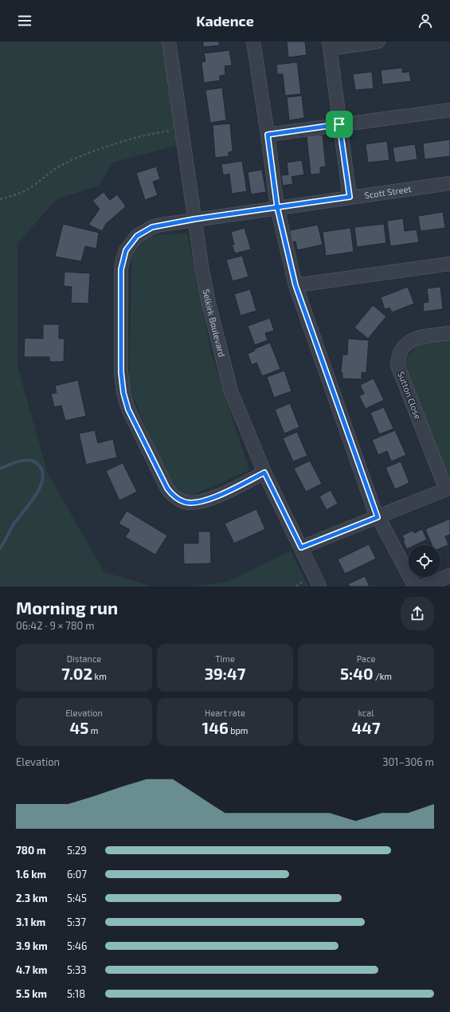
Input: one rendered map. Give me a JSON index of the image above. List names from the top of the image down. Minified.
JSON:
{"streets":{"street":["Scott Street","Selkirk Boulevard","Sutton Close"]},"crossings":[["Scott Street","Selkirk Boulevard"],["Selkirk Boulevard","Sutton Close"]],"page":{"header":"Kadence","heading":["Morning run","06:42 · 9 × 780 m"],"stats":[["Distance","7.02 km"],["Time","39:47"],["Pace","5:40 /km"],["Elevation","45 m"],["Heart rate","146 bpm"],["kcal","447"]],"chart":["Elevation","301–306 m"],"list":[{"name":"780 m","note":"5:29"},{"name":"1.6 km","note":"6:07"},{"name":"2.3 km","note":"5:45"},{"name":"3.1 km","note":"5:37"},{"name":"3.9 km","note":"5:46"},{"name":"4.7 km","note":"5:33"},{"name":"5.5 km","note":"5:18"}]}}
